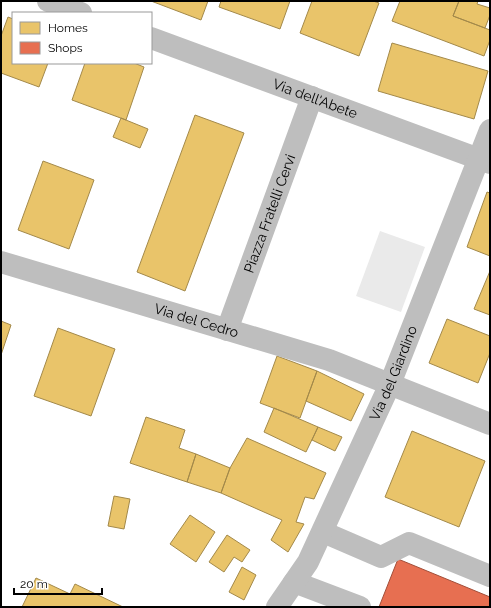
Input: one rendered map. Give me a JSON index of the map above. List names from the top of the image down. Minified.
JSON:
{"streets":{"street":["Via dell'Abete","Piazza Fratelli Cervi","Via del Cedro","Via del Giardino"]},"crossings":[["Via dell'Abete","Piazza Fratelli Cervi"],["Via dell'Abete","Via del Giardino"],["Piazza Fratelli Cervi","Via del Cedro"],["Via del Cedro","Via del Giardino"]],"legend":["Homes","Shops"],"scale_bar":"20 m"}
